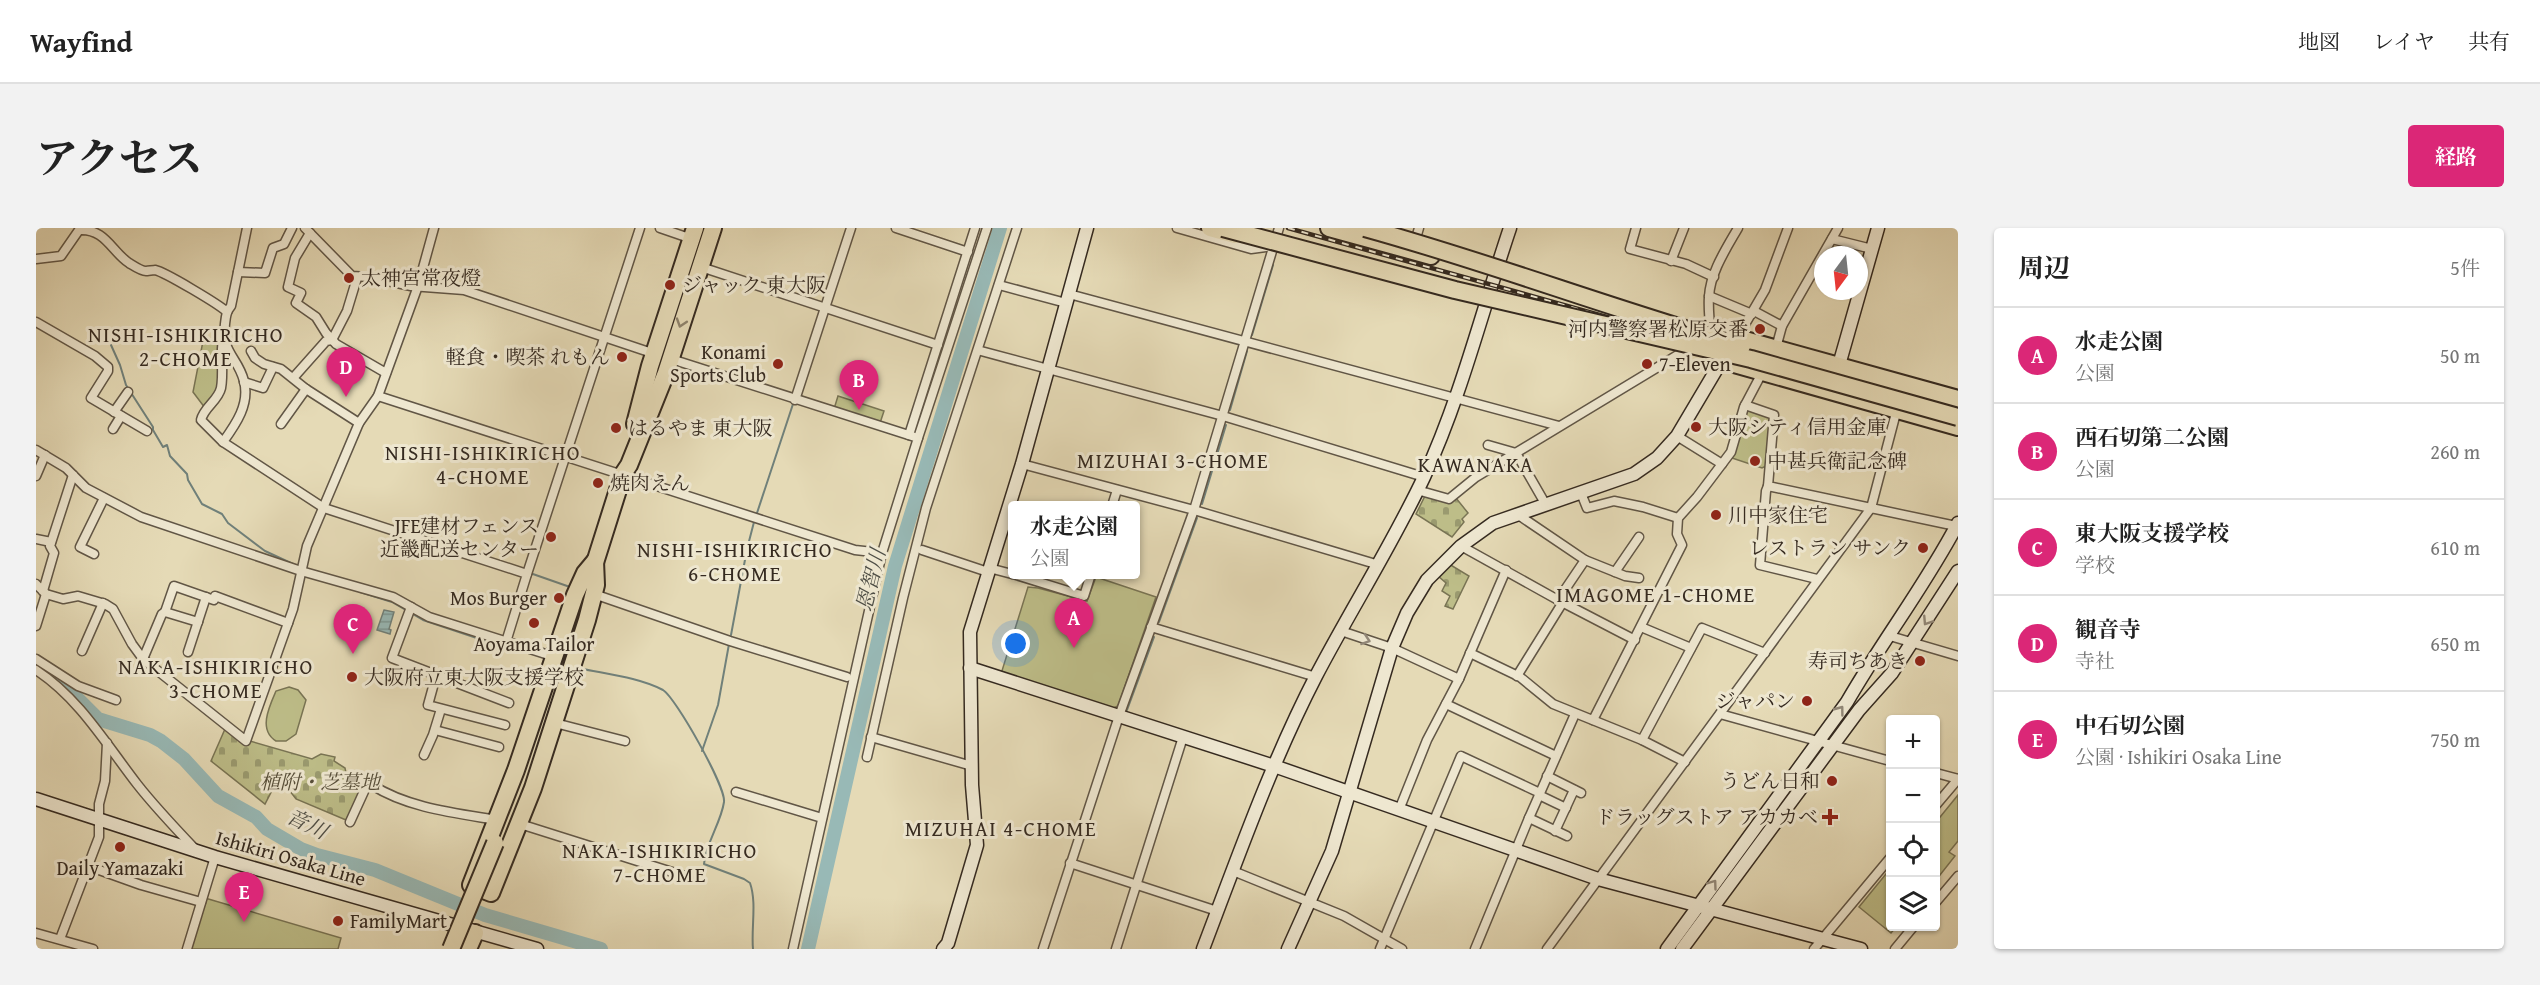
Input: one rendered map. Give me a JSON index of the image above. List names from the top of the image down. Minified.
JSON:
{"streets":{"street":["Ishikiri Osaka Line"]},"districts":["NISHI-ISHIKIRICHO 2-CHOME","NISHI-ISHIKIRICHO 4-CHOME","MIZUHAI 3-CHOME","KAWANAKA","NISHI-ISHIKIRICHO 6-CHOME","IMAGOME 1-CHOME","NAKA-ISHIKIRICHO 3-CHOME","MIZUHAI 4-CHOME","NAKA-ISHIKIRICHO 7-CHOME"],"water":["恩智川","音川"],"parks":["植附・芝墓地"],"places":{"other":["太神宮常夜燈","ジャック 東大阪","河内警察署松原交番","軽食・喫茶 れもん","Konami Sports Club","7-Eleven","大阪シティ信用金庫","はるやま 東大阪","中甚兵衛記念碑","焼肉えん","川中家住宅","JFE建材フェンス 近畿配送センター","レストラン サンク","Mos Burger","Aoyama Tailor","寿司ちあき","大阪府立東大阪支援学校","ジャパン","うどん日和","Daily Yamazaki","FamilyMart"],"health":["ドラッグストア アカカベ"]},"north":"bottom","page":{"header":"Wayfind","nav":["地図","レイヤ","共有"],"title":"アクセス","buttons":"経路","heading":["周辺","5件"],"list":[{"mark":"A","name":"水走公園","note":"公園","value":"50 m"},{"mark":"B","name":"西石切第二公園","note":"公園","value":"260 m"},{"mark":"C","name":"東大阪支援学校","note":"学校","value":"610 m"},{"mark":"D","name":"観音寺","note":"寺社","value":"650 m"},{"mark":"E","name":"中石切公園","note":"公園 · Ishikiri Osaka Line","value":"750 m"}],"pins":["D","B","A","C","E"],"popup":["水走公園","公園"],"map_buttons":["+","−"]}}
